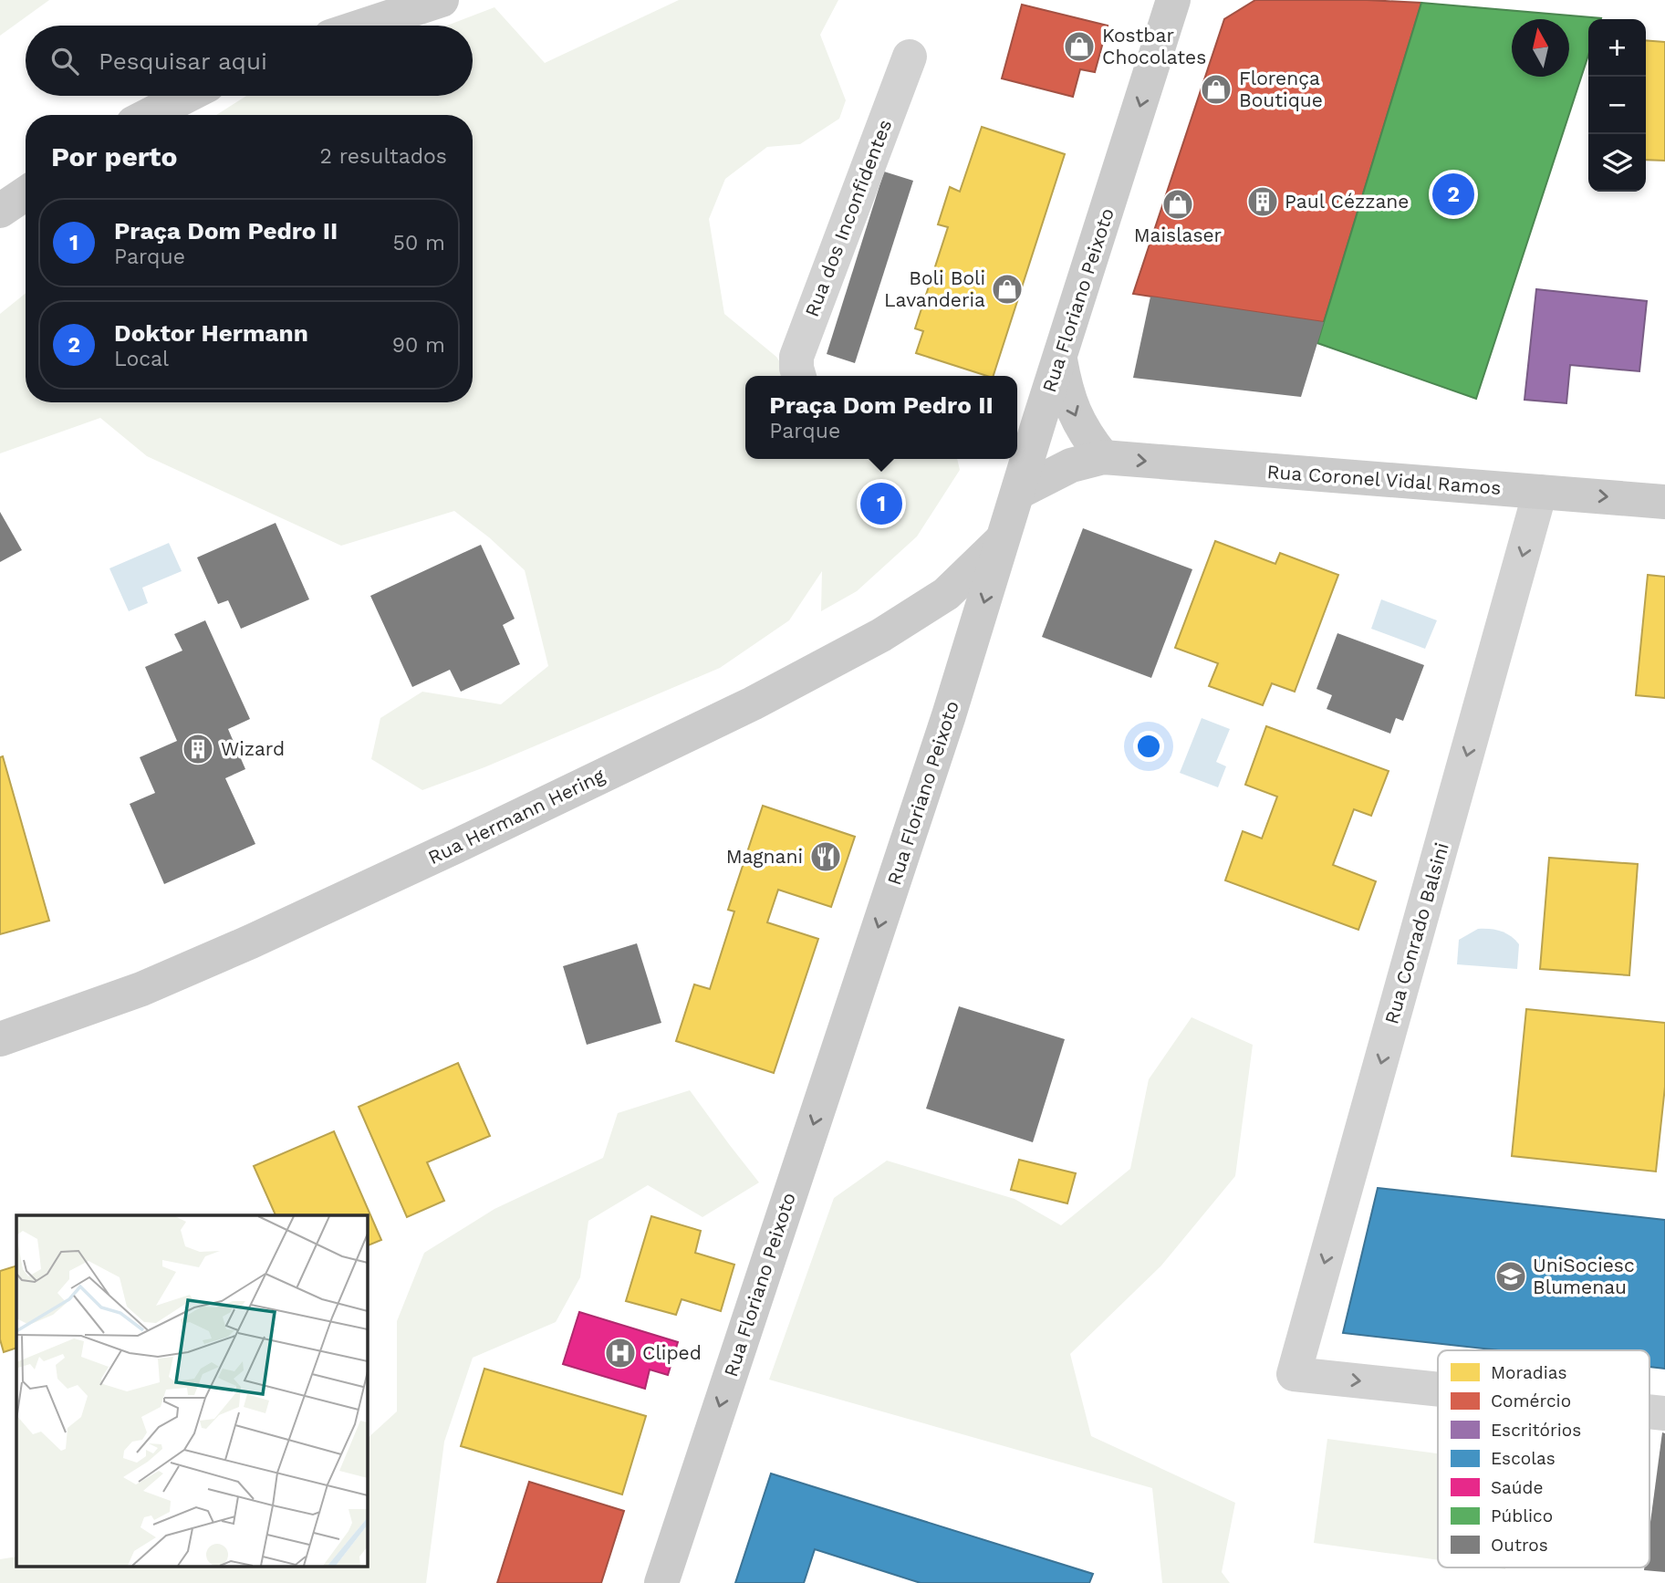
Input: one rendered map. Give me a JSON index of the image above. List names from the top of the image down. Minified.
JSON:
{"streets":{"street":["Rua dos Inconfidentes","Rua Floriano Peixoto","Rua Coronel Vidal Ramos","Rua Hermann Hering","Rua Conrado Balsini"]},"crossings":[["Rua Floriano Peixoto","Rua Coronel Vidal Ramos"],["Rua Floriano Peixoto","Rua Hermann Hering"],["Rua Coronel Vidal Ramos","Rua Conrado Balsini"]],"one_way":["Rua Floriano Peixoto","Rua Coronel Vidal Ramos","Rua Conrado Balsini"],"places":{"shop":["Kostbar Chocolates","Florença Boutique","Maislaser","Boli Boli Lavanderia"],"building":["Paul Cézzane","Wizard"],"restaurant":["Magnani"],"school or university":["UniSociesc Blumenau"],"hospital":["Cliped"]},"legend":["Moradias","Comércio","Escritórios","Escolas","Saúde","Público","Outros"],"north":"top","page":{"map_buttons":["+","−"],"search":"Pesquisar aqui","heading":["Por perto","2 resultados"],"pins":["2","1"],"list":[{"mark":"1","name":"Praça Dom Pedro II","note":"Parque","value":"50 m"},{"mark":"2","name":"Doktor Hermann","note":"Local","value":"90 m"}],"popup":["Praça Dom Pedro II","Parque"]}}
